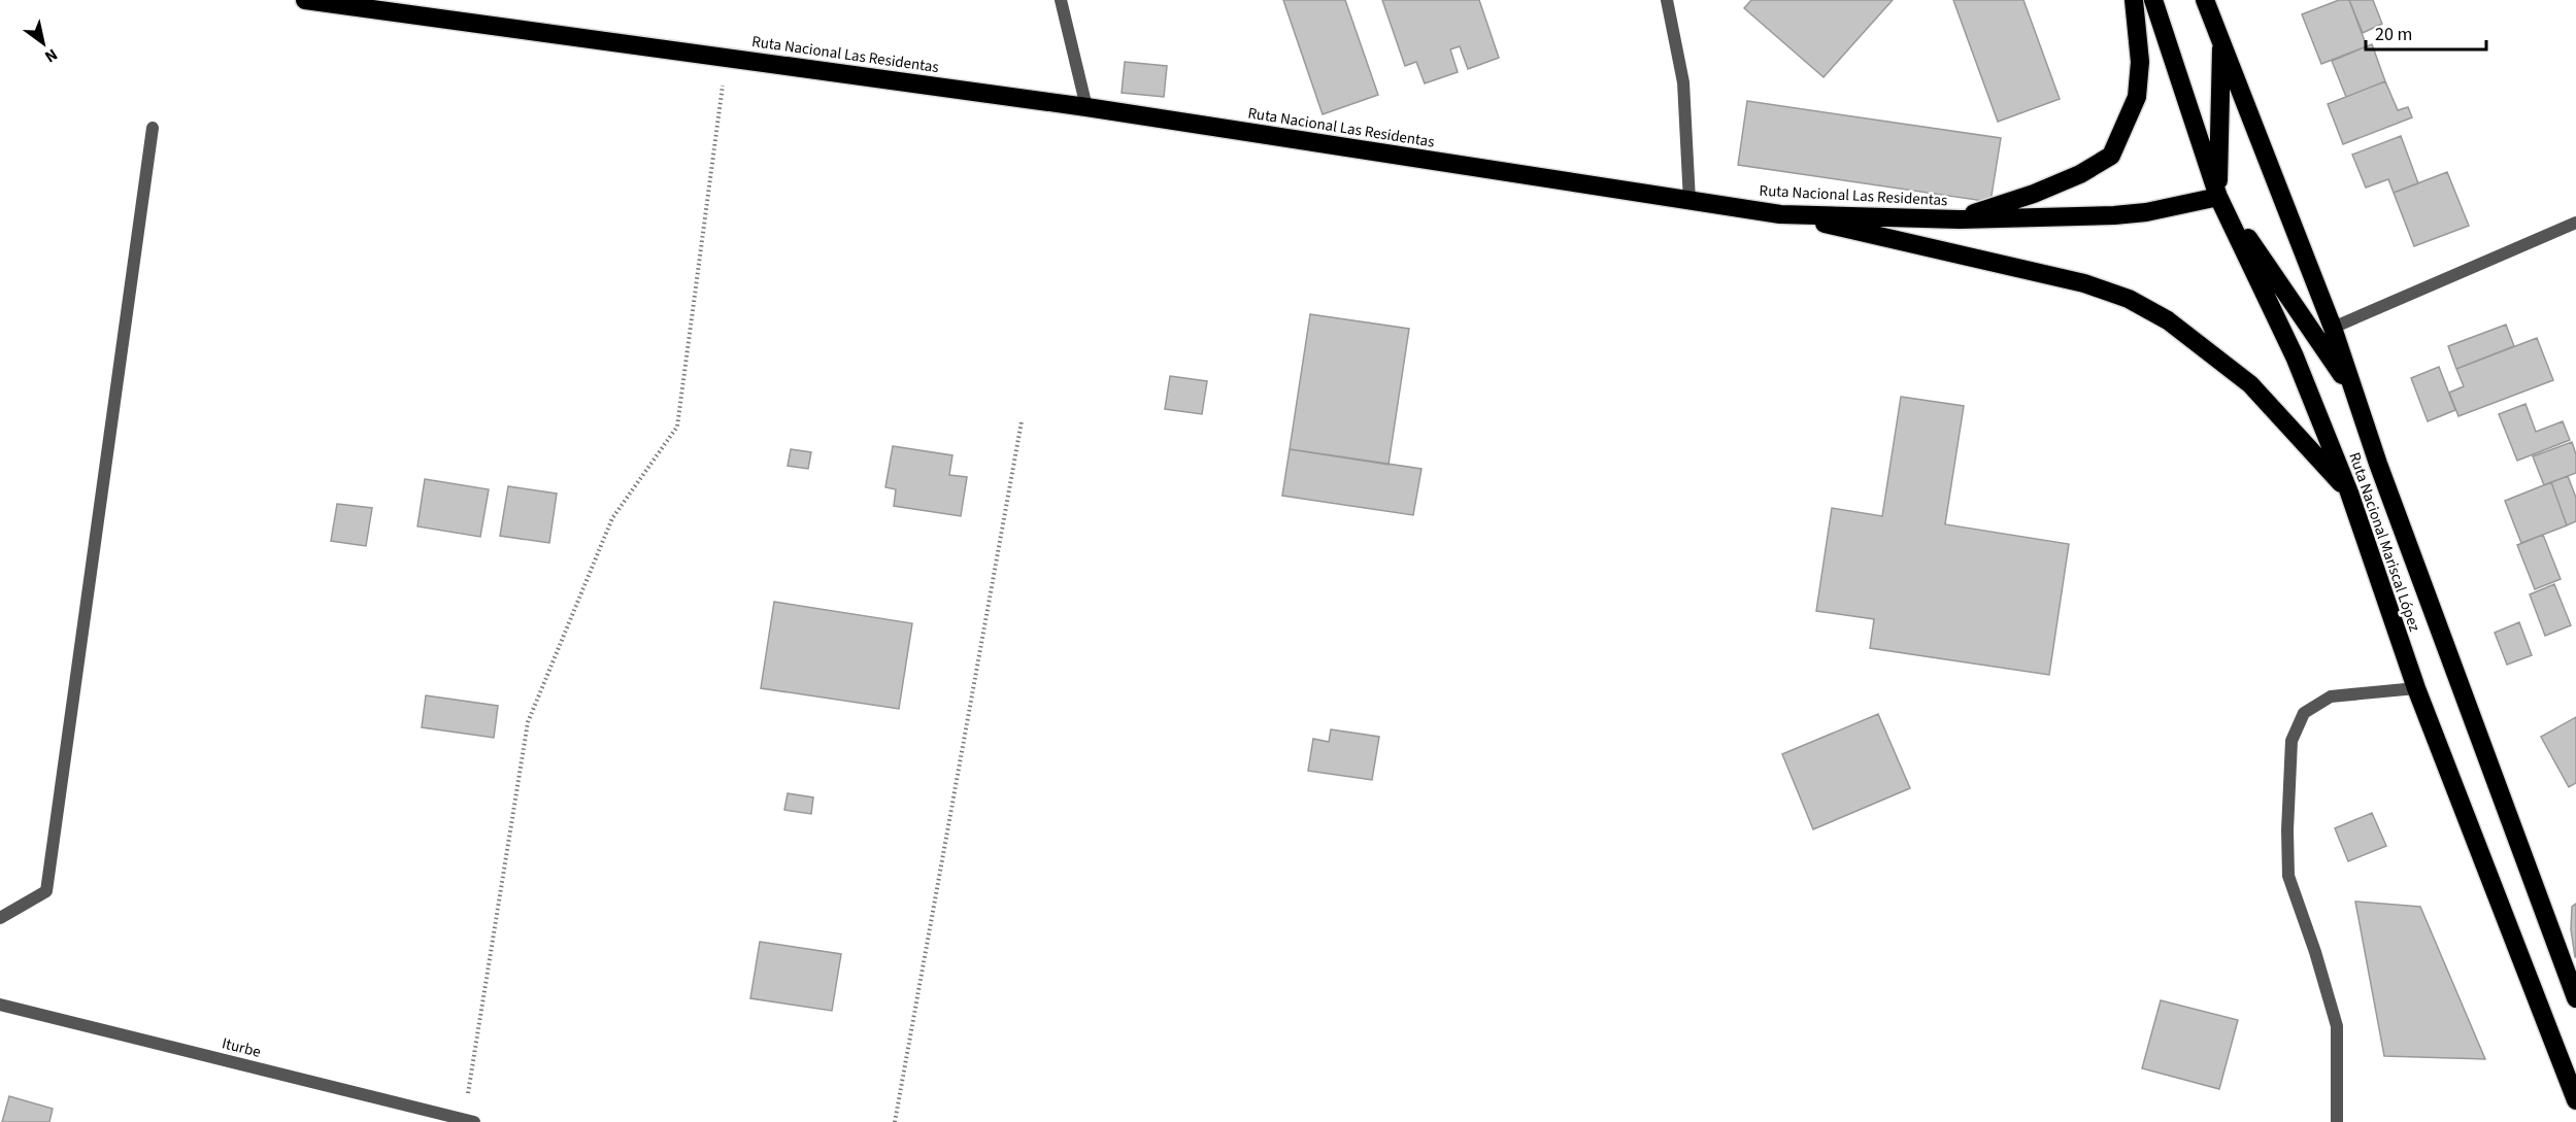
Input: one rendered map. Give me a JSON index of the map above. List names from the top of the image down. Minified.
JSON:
{"streets":{"highway":["Ruta Nacional Las Residentas","Ruta Nacional Mariscal López"],"street":["Iturbe"]},"crossings":[["Ruta Nacional Las Residentas","Ruta Nacional Mariscal López"]],"scale_bar":"20 m","north":"bottom right"}
